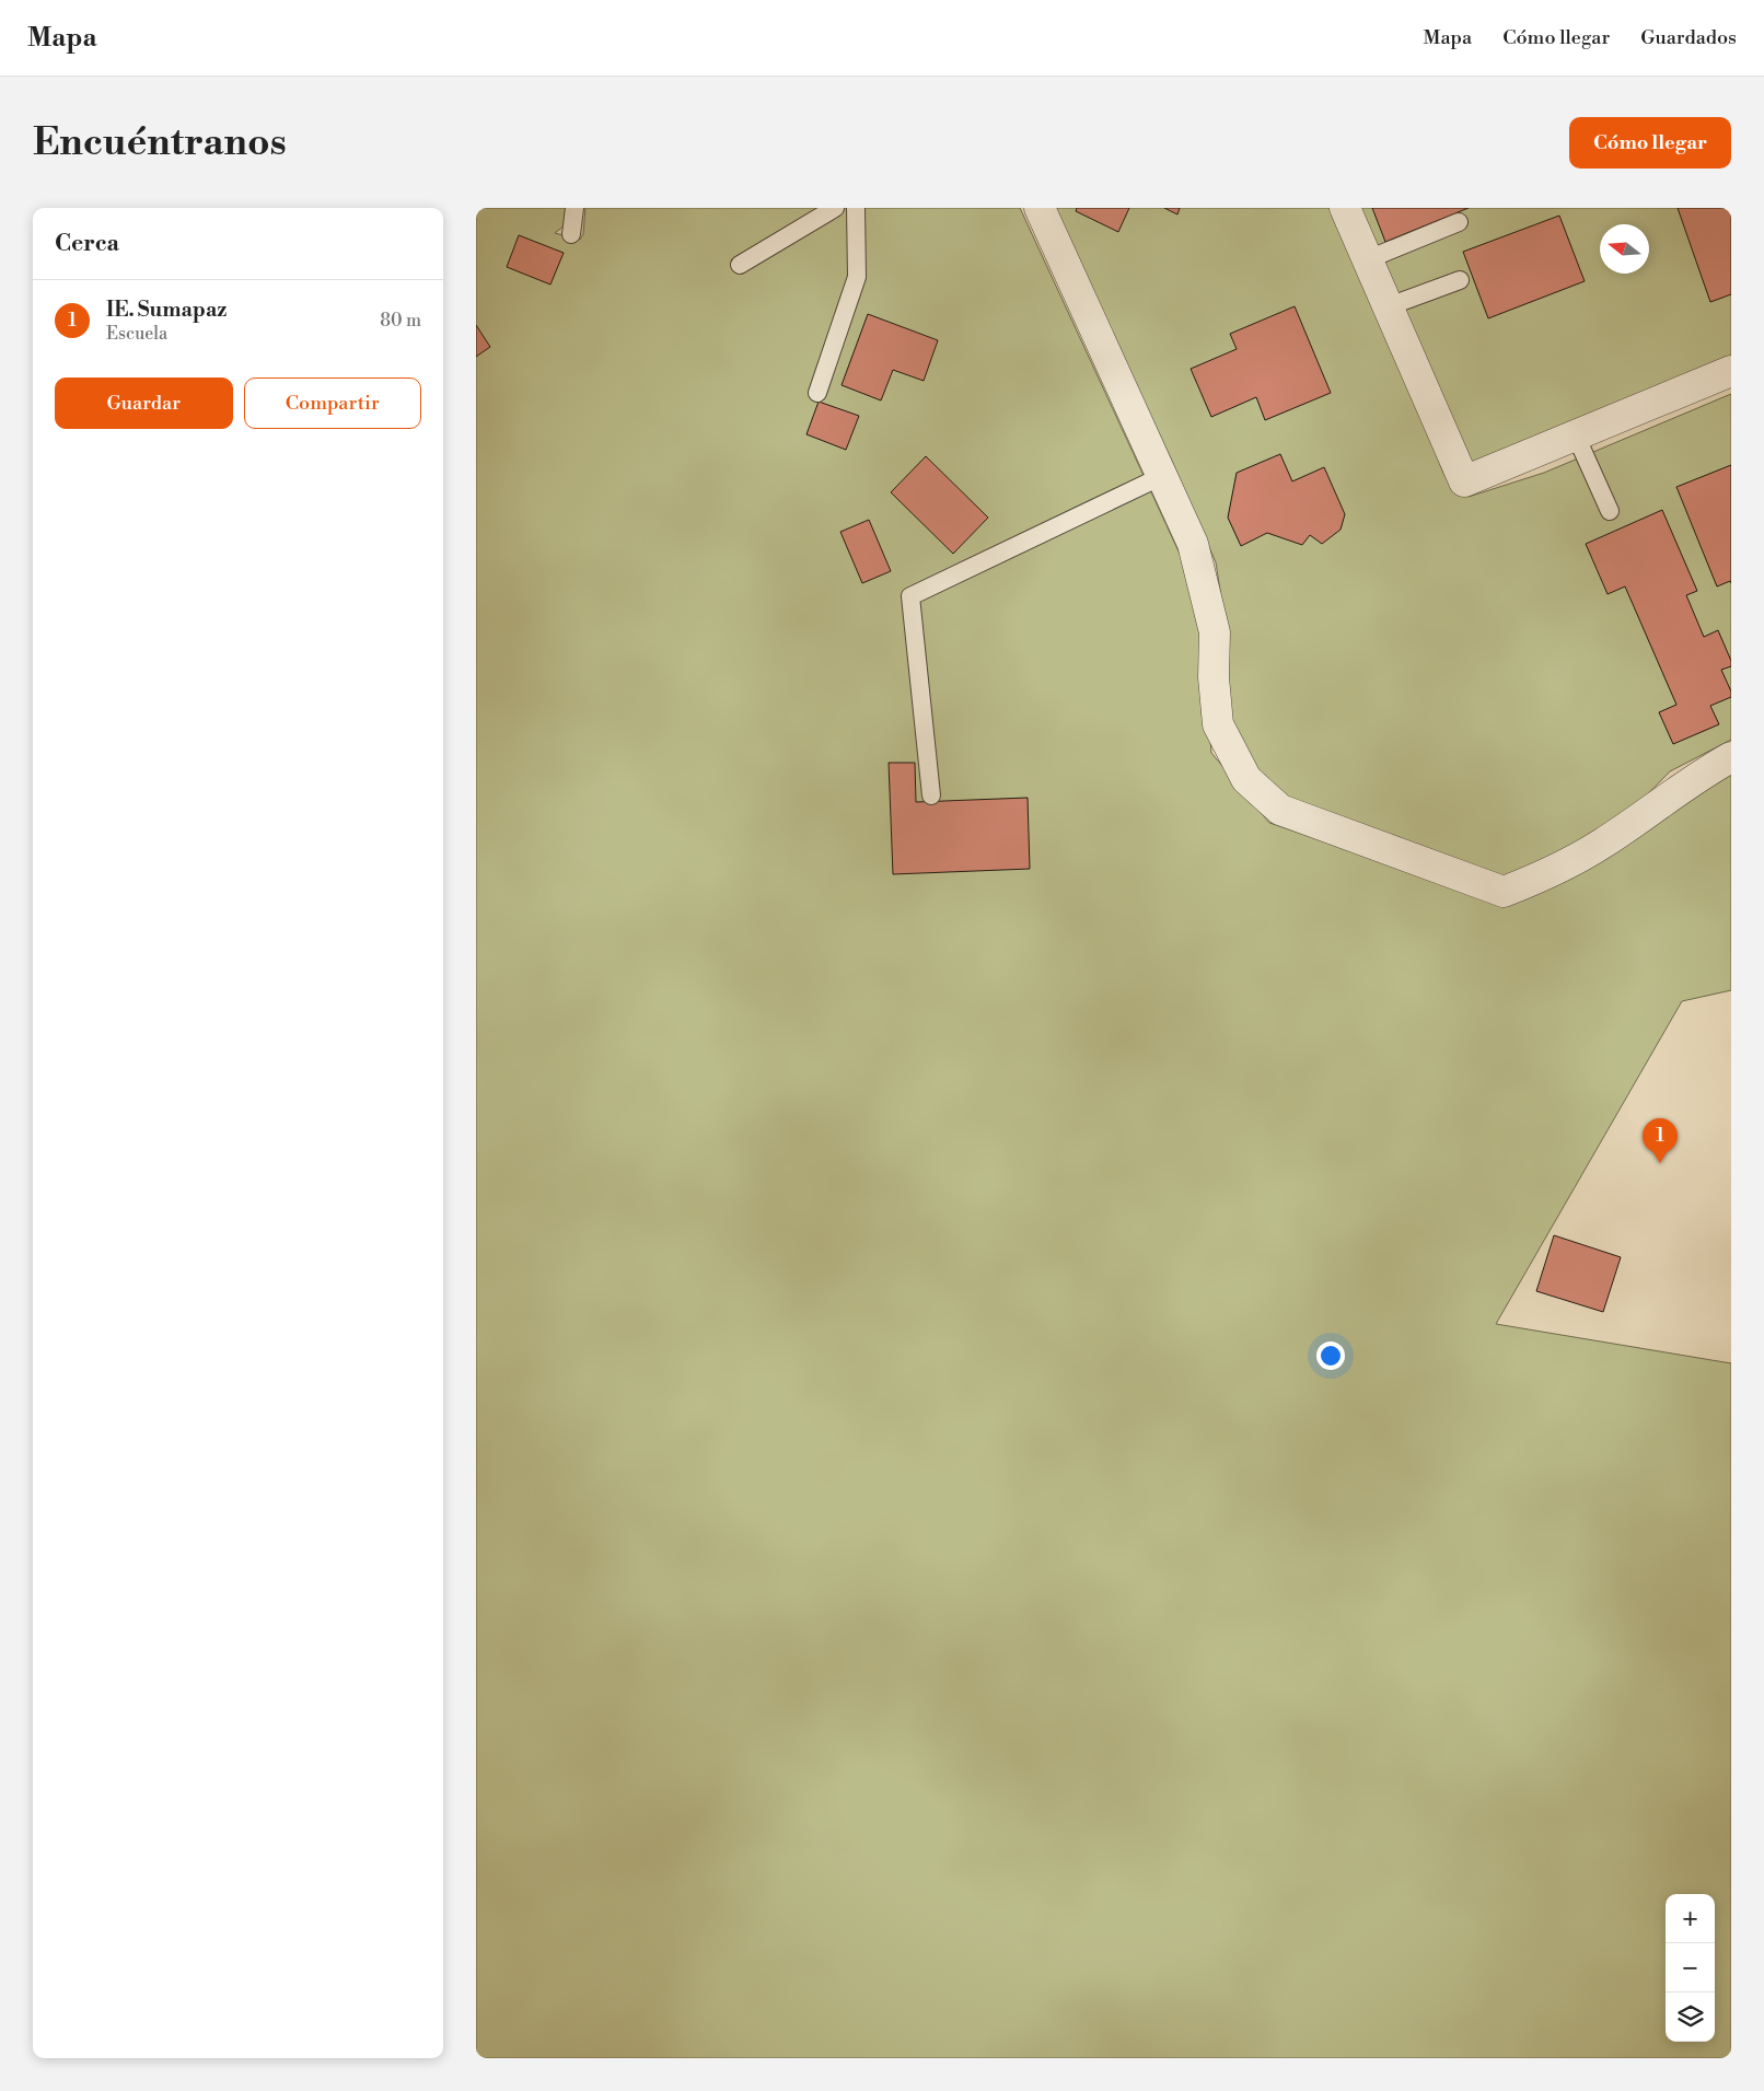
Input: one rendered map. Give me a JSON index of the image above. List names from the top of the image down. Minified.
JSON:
{"north":"left","page":{"header":"Mapa","nav":["Mapa","Cómo llegar","Guardados"],"buttons":["Cómo llegar",["Guardar","Compartir"]],"title":"Encuéntranos","heading":"Cerca","list":[{"mark":"1","name":"IE. Sumapaz","note":"Escuela","value":"80 m"}],"pins":"1","map_buttons":["+","−"]}}
